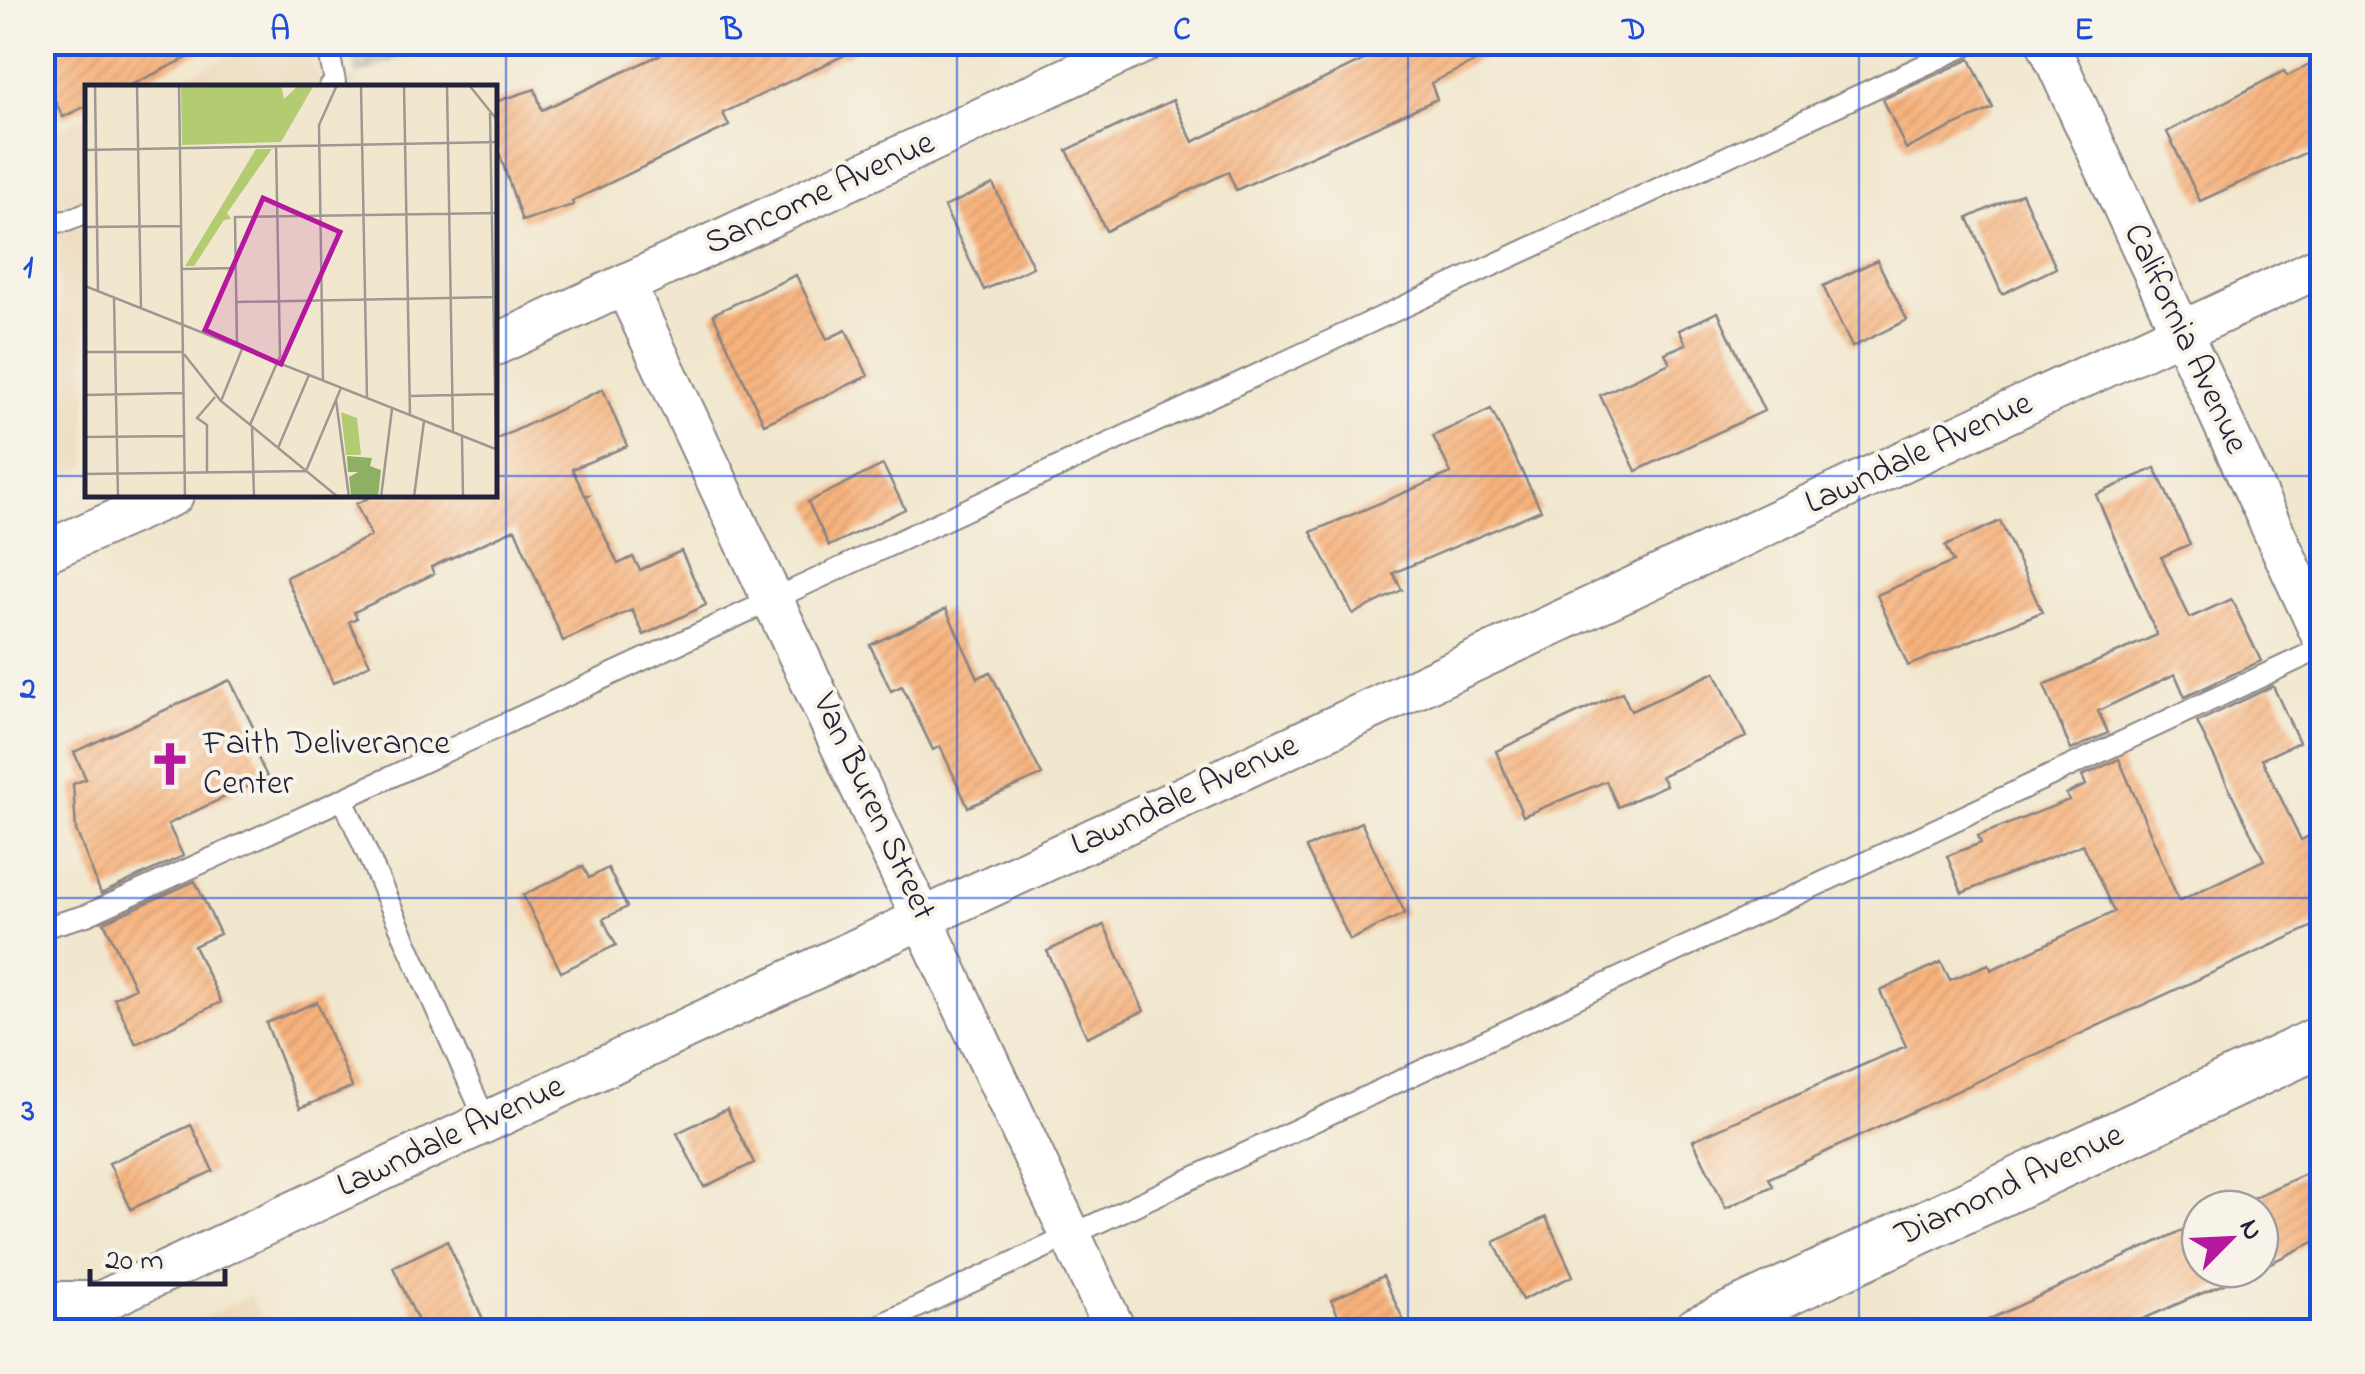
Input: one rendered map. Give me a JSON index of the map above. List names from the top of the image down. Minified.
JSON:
{"streets":{"street":["Sancome Avenue","California Avenue","Lawndale Avenue","Van Buren Street","Diamond Avenue"]},"crossings":[["Sancome Avenue","Van Buren Street"],["California Avenue","Lawndale Avenue"],["Lawndale Avenue","Van Buren Street"]],"places":{"church":["Faith Deliverance Center"]},"scale_bar":"20 m","north":"top right","grid":{"columns":["A","B","C","D","E"],"rows":["1","2","3"]}}
